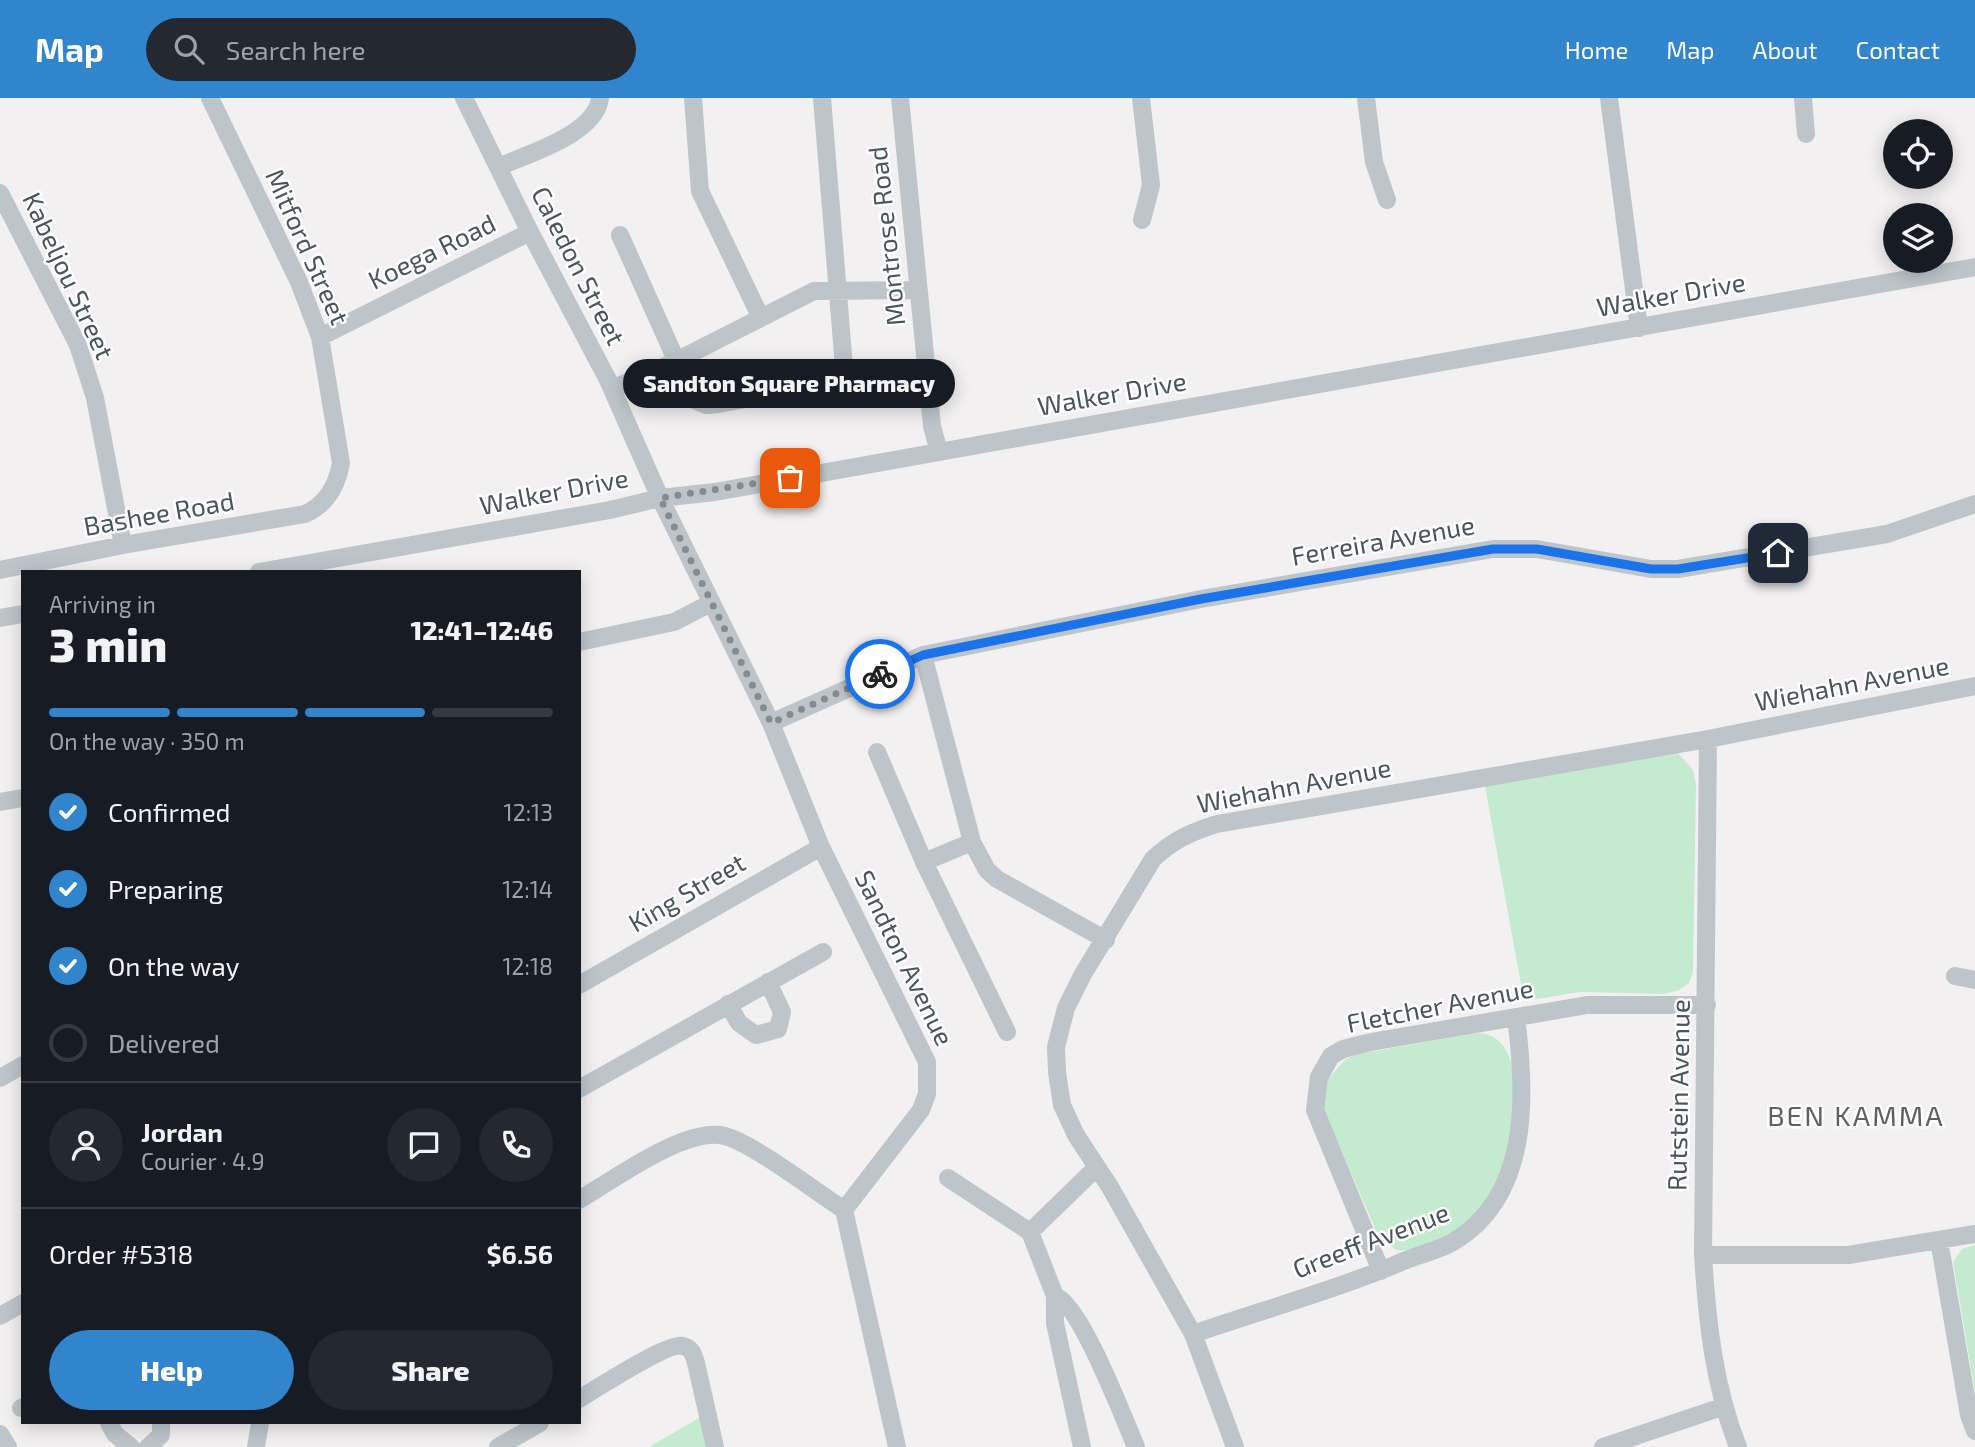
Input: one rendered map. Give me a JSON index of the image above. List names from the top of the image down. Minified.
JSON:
{"streets":{"street":["Montrose Road","Mitford Street","Koega Road","Caledon Street","Kabeljou Street","Walker Drive","Bashee Road","Ferreira Avenue","Wiehahn Avenue","King Street","Sandton Avenue","Fletcher Avenue","Rutstein Avenue","Greeff Avenue"]},"crossings":[["Montrose Road","Walker Drive"],["Mitford Street","Koega Road"],["Mitford Street","Bashee Road"],["Koega Road","Caledon Street"],["Caledon Street","Walker Drive"],["Caledon Street","Sandton Avenue"],["Kabeljou Street","Bashee Road"],["Walker Drive","Sandton Avenue"],["Ferreira Avenue","Sandton Avenue"],["Wiehahn Avenue","Rutstein Avenue"],["Wiehahn Avenue","Greeff Avenue"],["King Street","Sandton Avenue"],["Fletcher Avenue","Rutstein Avenue"],["Fletcher Avenue","Greeff Avenue"]],"districts":["BEN KAMMA"],"places":["Sandton Square Pharmacy"],"page":{"header":"Map","search":"Search here","nav":["Home","Map","About","Contact"],"bubble":"Sandton Square Pharmacy","heading":["3 min","Arriving in","12:41–12:46"],"panel":["Jordan","Courier · 4.9","Order #5318","$6.56"],"bar":"On the way · 350 m","list":[["Confirmed","12:13"],["Preparing","12:14"],["On the way","12:18"],"Delivered"],"buttons":["Help","Share"]}}
